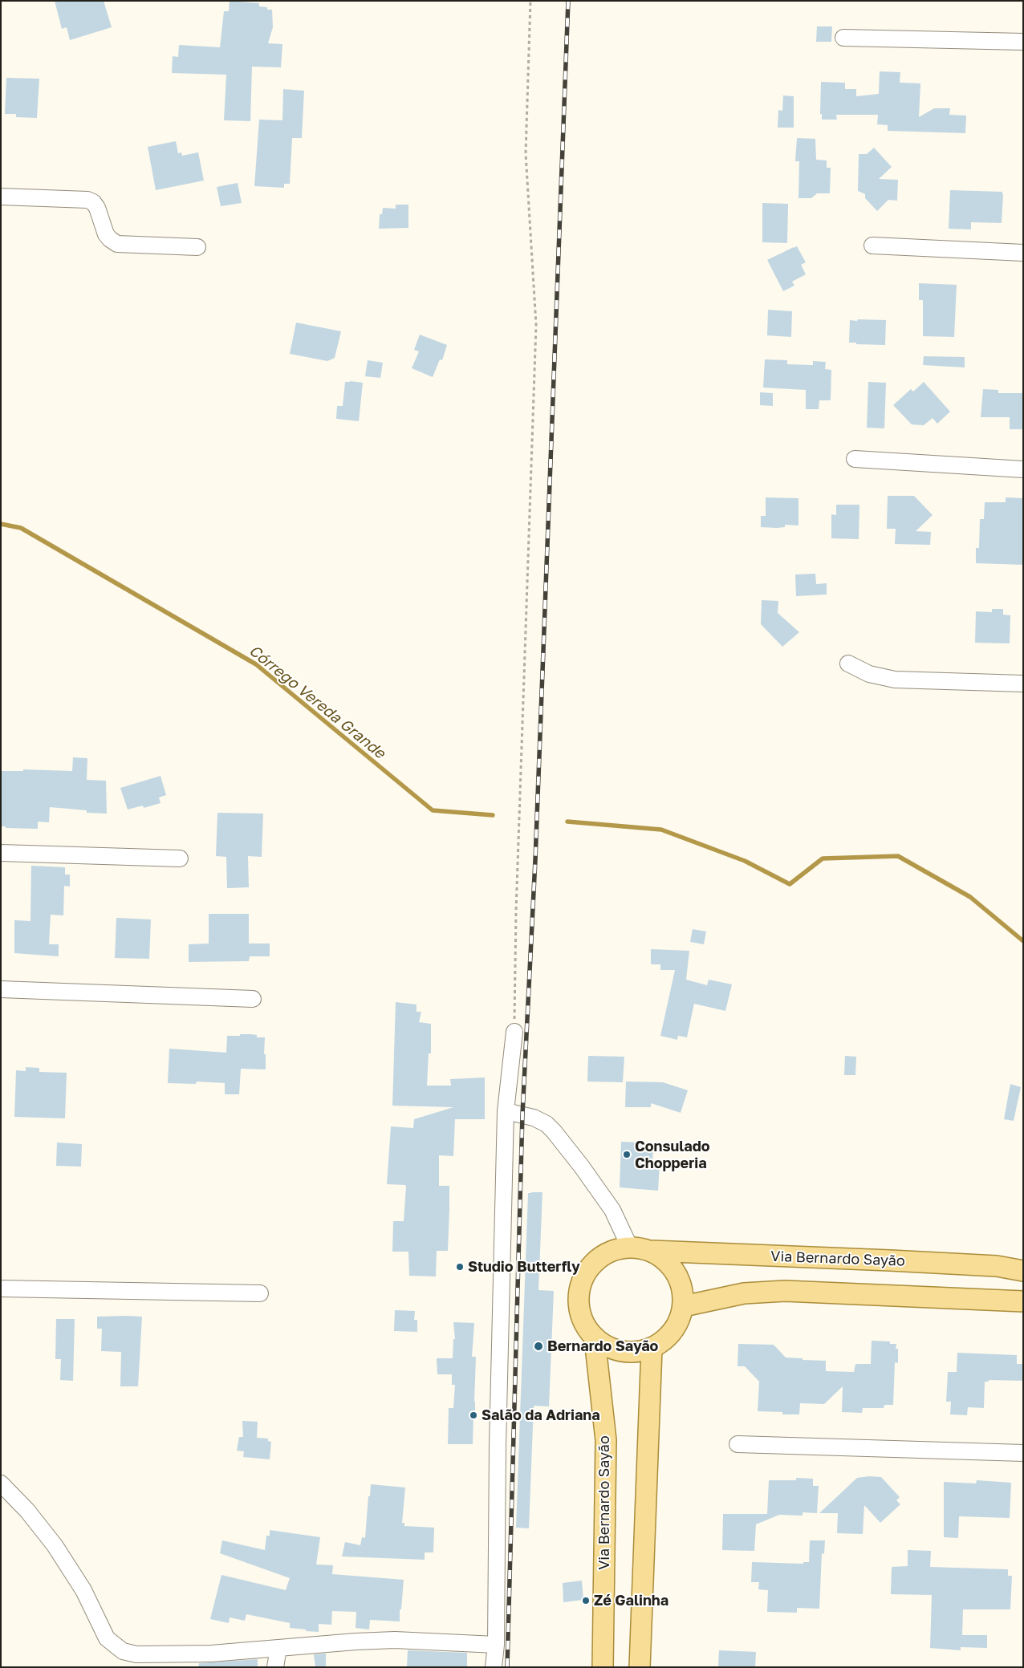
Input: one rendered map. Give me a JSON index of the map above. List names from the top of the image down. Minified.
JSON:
{"streets":{"main road":["Via Bernardo Sayão"]},"water":["Córrego Vereda Grande"],"places":["Consulado Chopperia","Studio Butterfly","Bernardo Sayão","Salão da Adriana","Zé Galinha"]}
